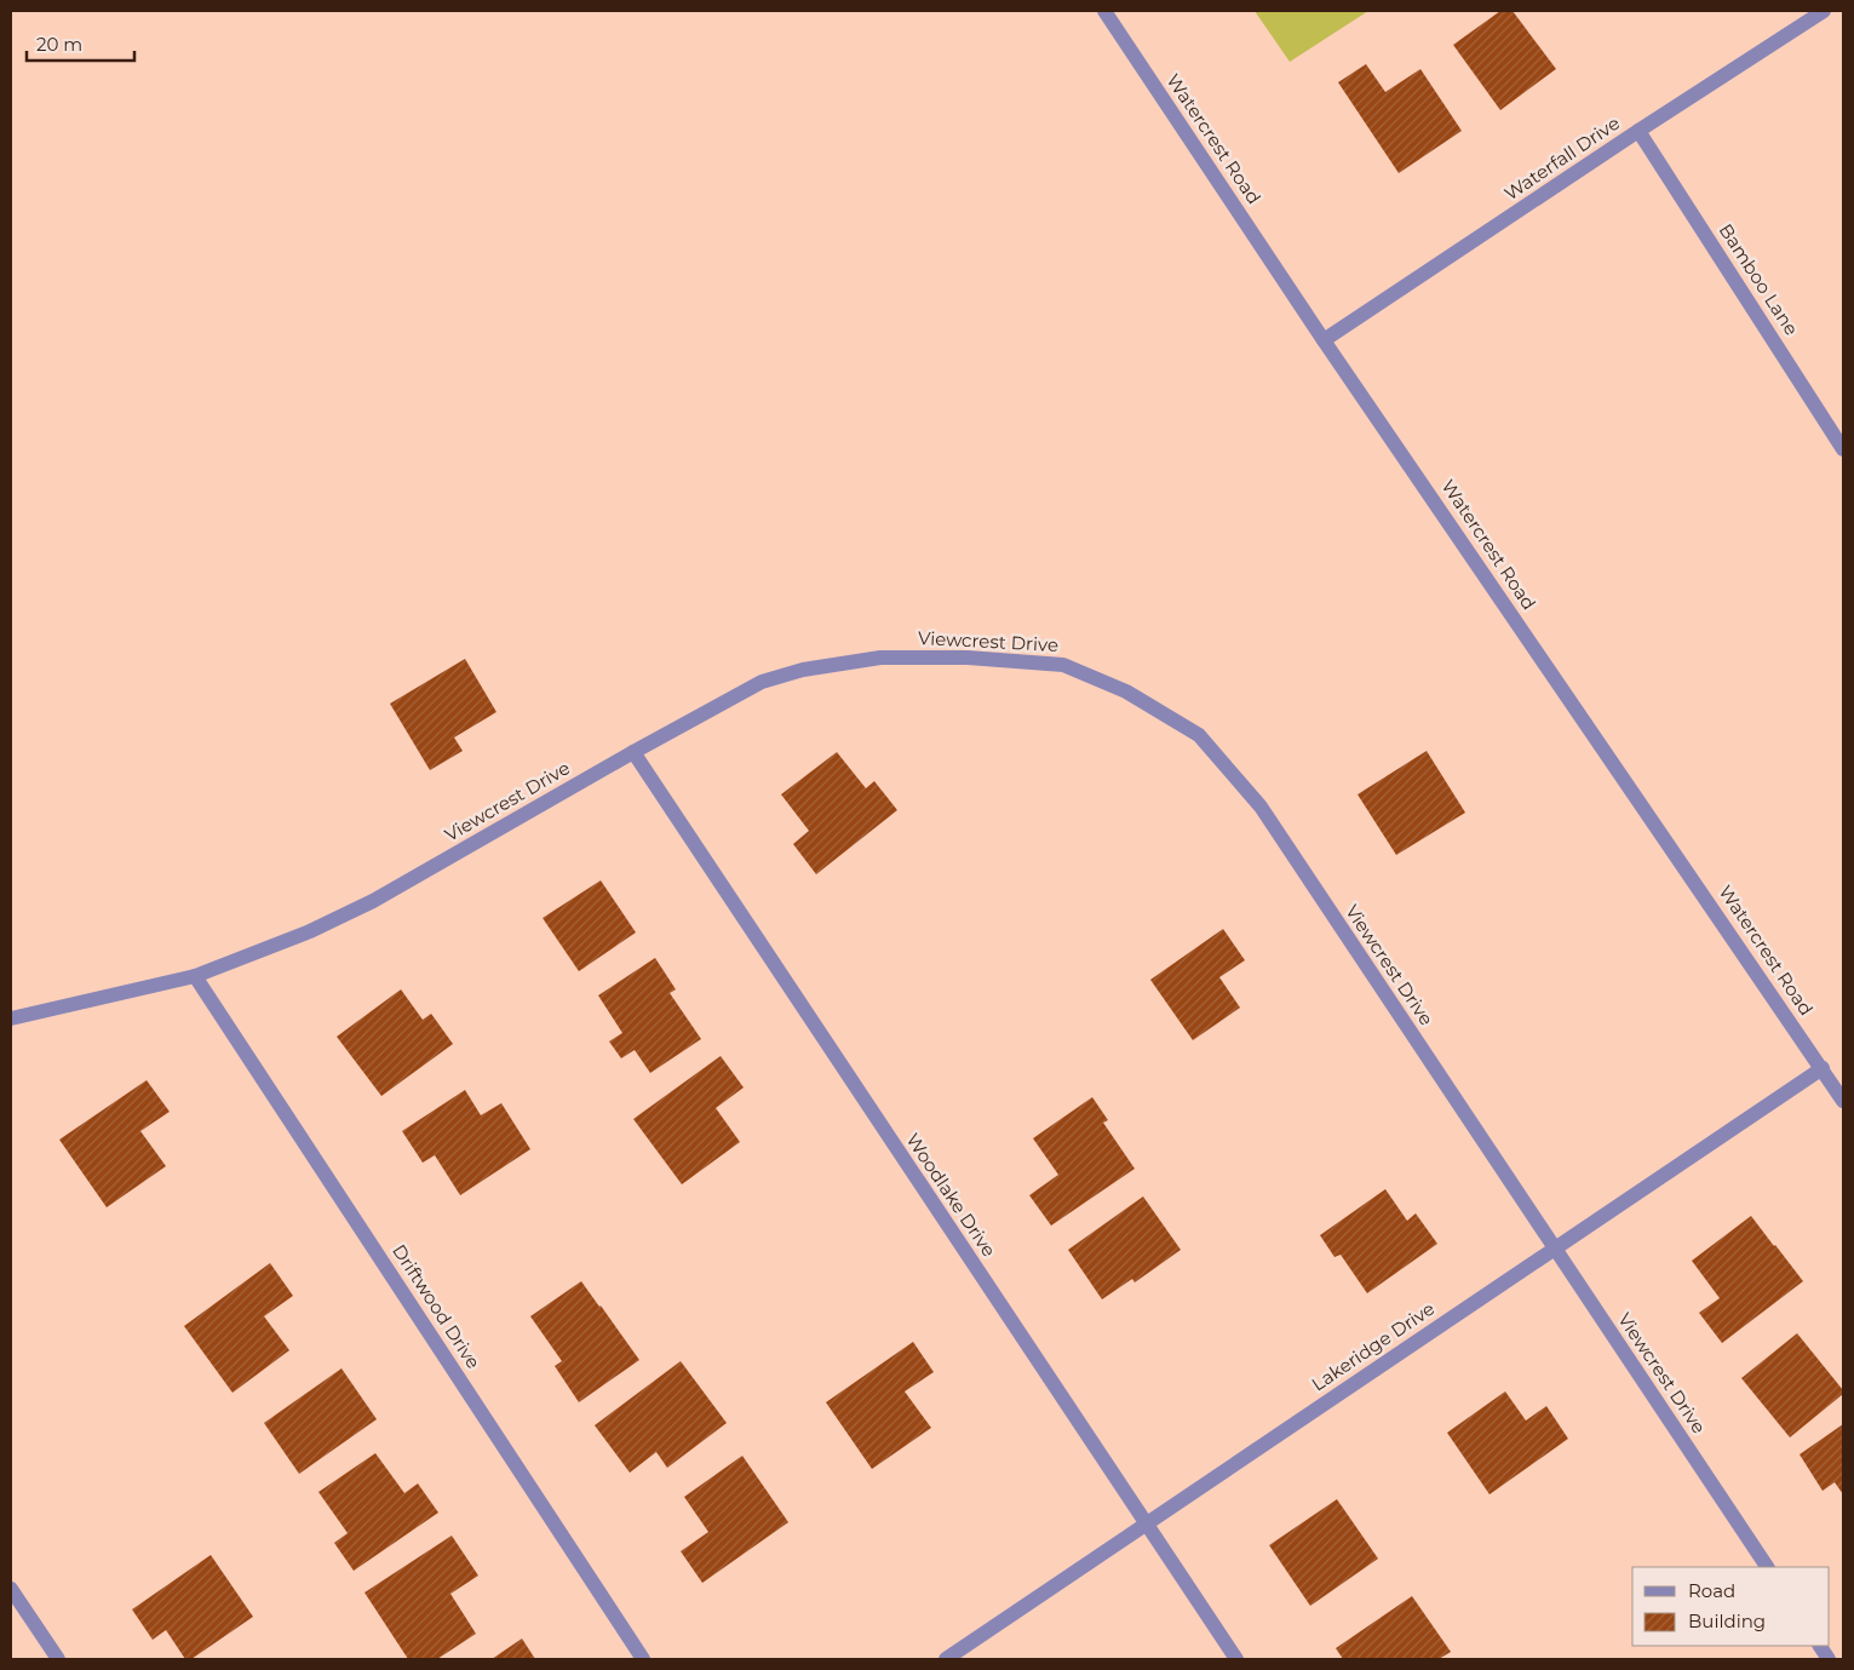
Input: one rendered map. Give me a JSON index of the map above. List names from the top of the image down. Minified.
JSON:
{"streets":{"street":["Watercrest Road","Waterfall Drive","Bamboo Lane","Viewcrest Drive","Woodlake Drive","Driftwood Drive","Lakeridge Drive"]},"crossings":[["Watercrest Road","Waterfall Drive"],["Watercrest Road","Lakeridge Drive"],["Waterfall Drive","Bamboo Lane"],["Viewcrest Drive","Woodlake Drive"],["Viewcrest Drive","Driftwood Drive"],["Viewcrest Drive","Lakeridge Drive"],["Woodlake Drive","Lakeridge Drive"]],"legend":["Road","Building"],"scale_bar":"20 m"}
